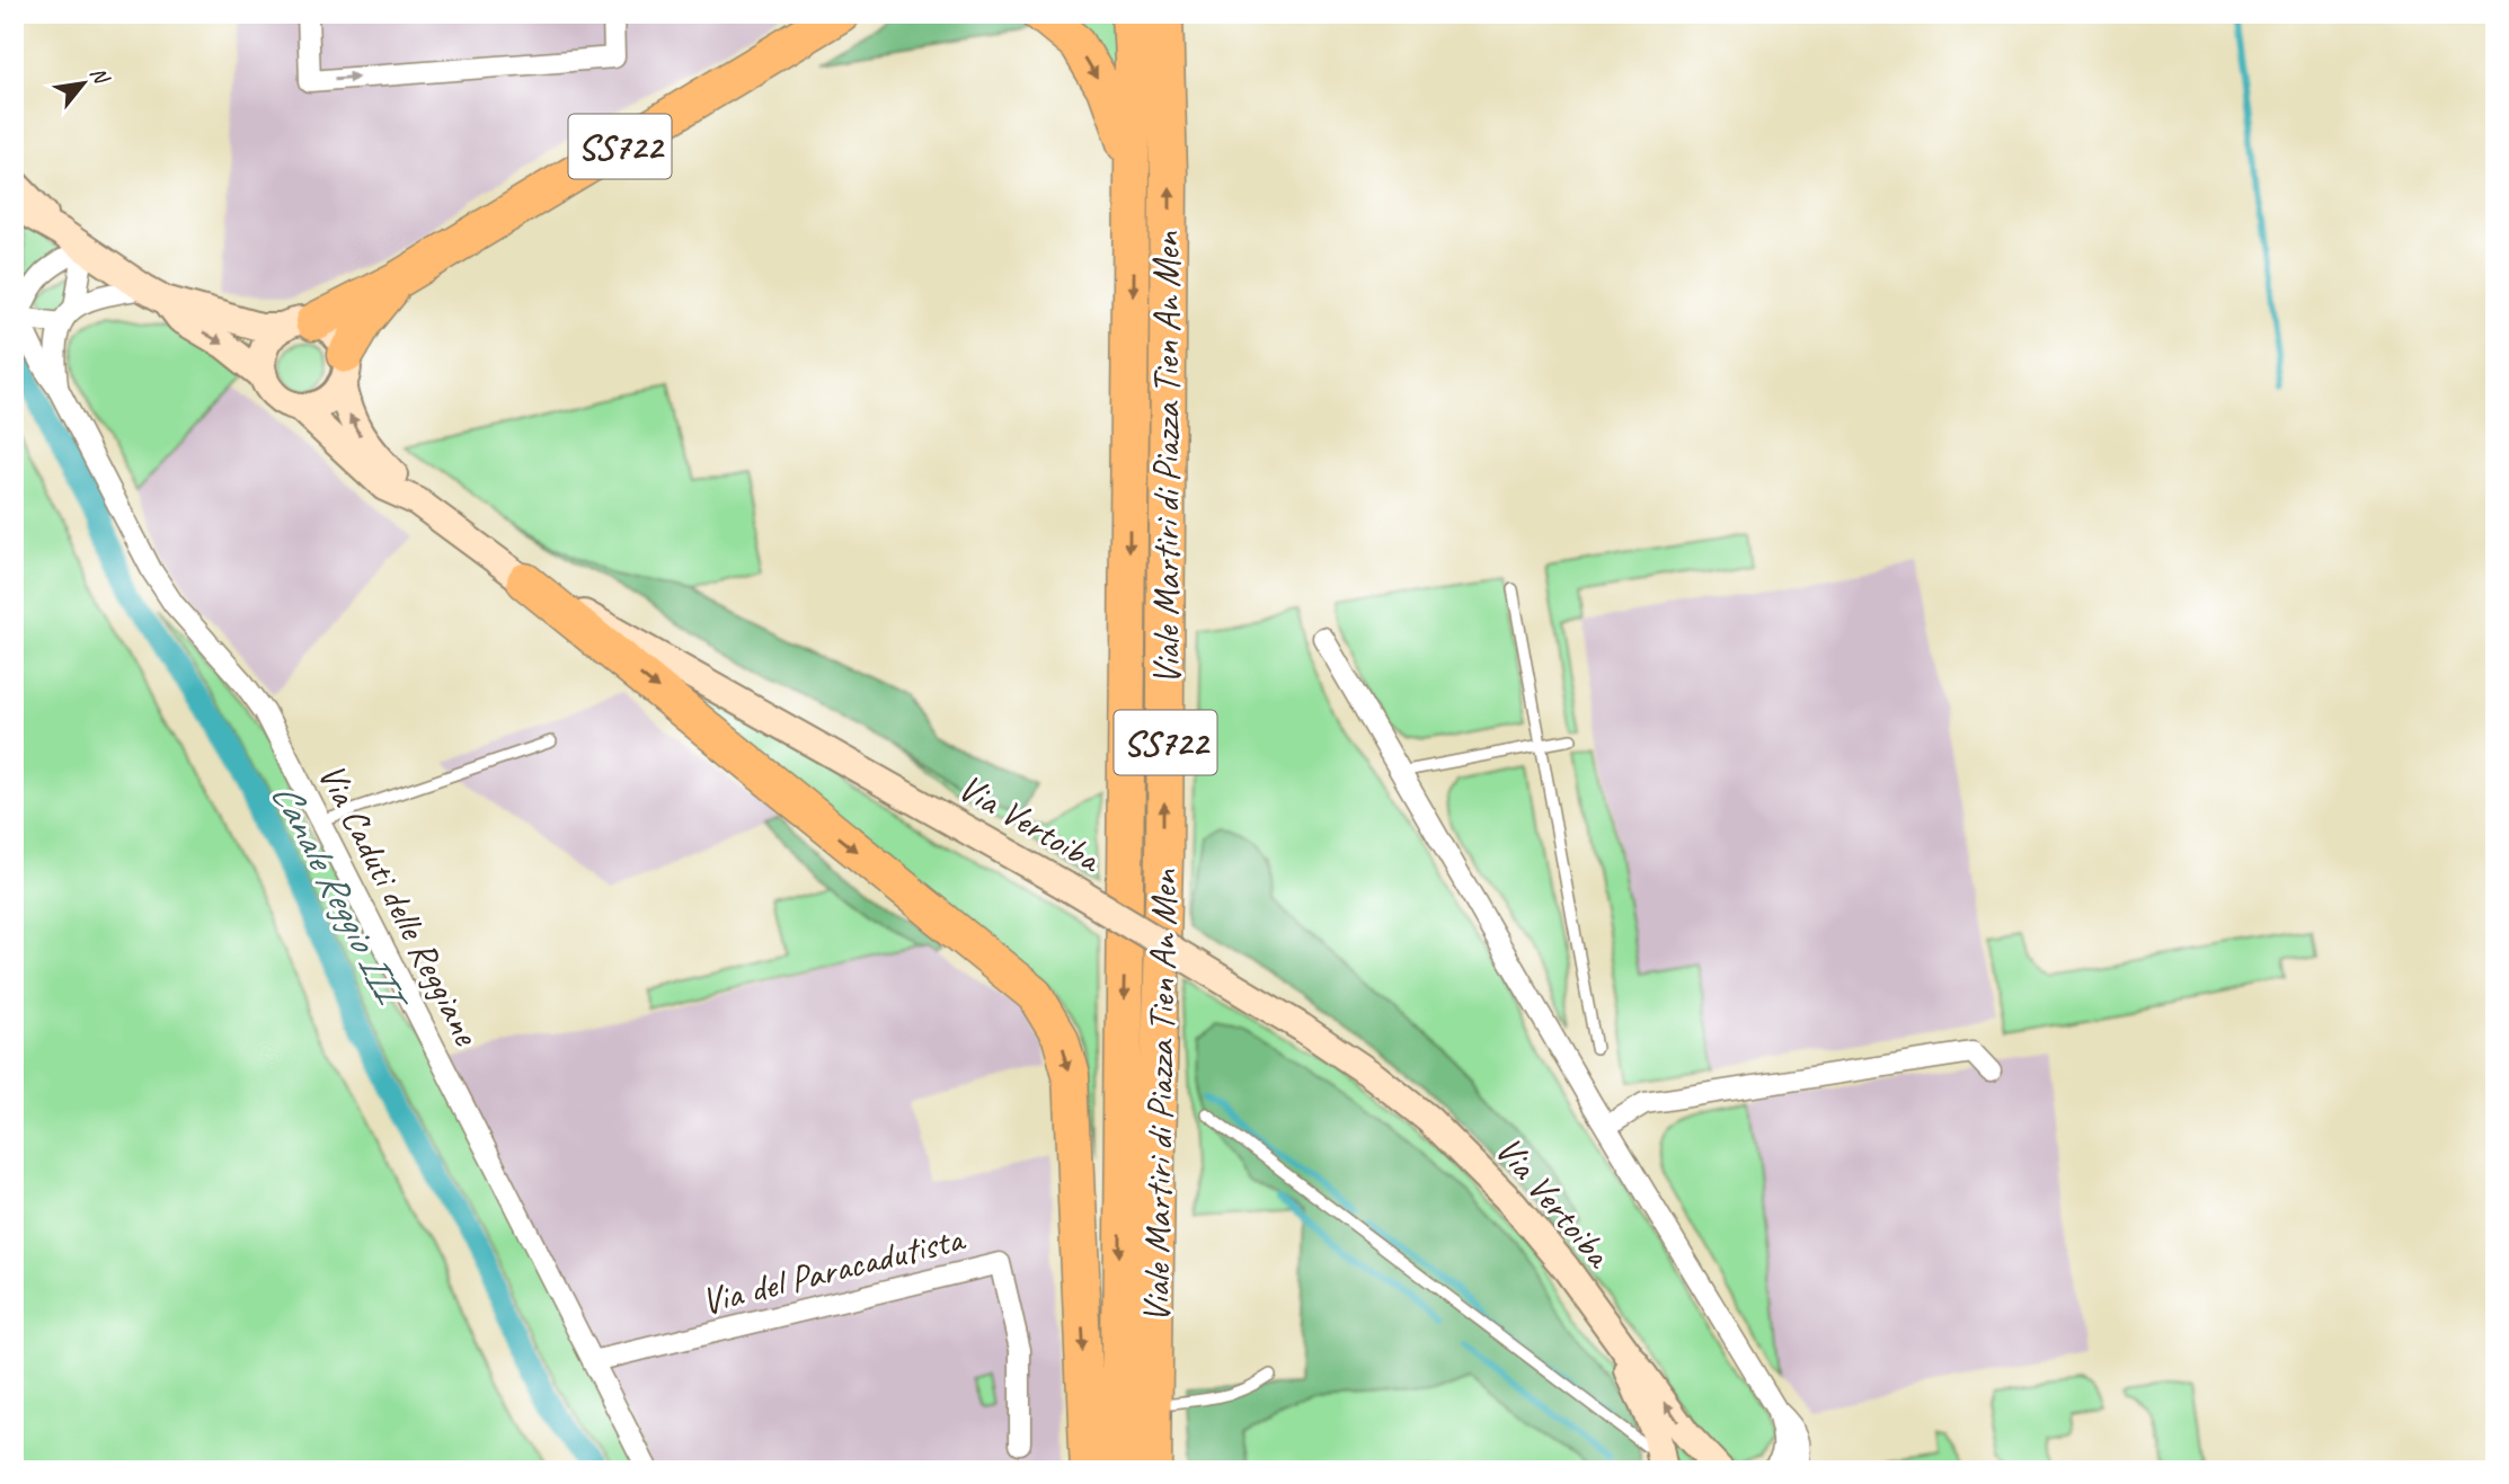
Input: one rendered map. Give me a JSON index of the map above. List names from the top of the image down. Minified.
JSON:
{"streets":{"highway":["SS722","Viale Martiri di Piazza Tien An Men"],"main road":["Via Vertoiba"],"street":["Via Caduti delle Reggiane","Via del Paracadutista"]},"crossings":[["SS722","Viale Martiri di Piazza Tien An Men"],["SS722","Via Vertoiba"],["Via Vertoiba","Via Caduti delle Reggiane"],["Via Caduti delle Reggiane","Via del Paracadutista"]],"water":["Canale Reggio III"],"north":"top right"}
